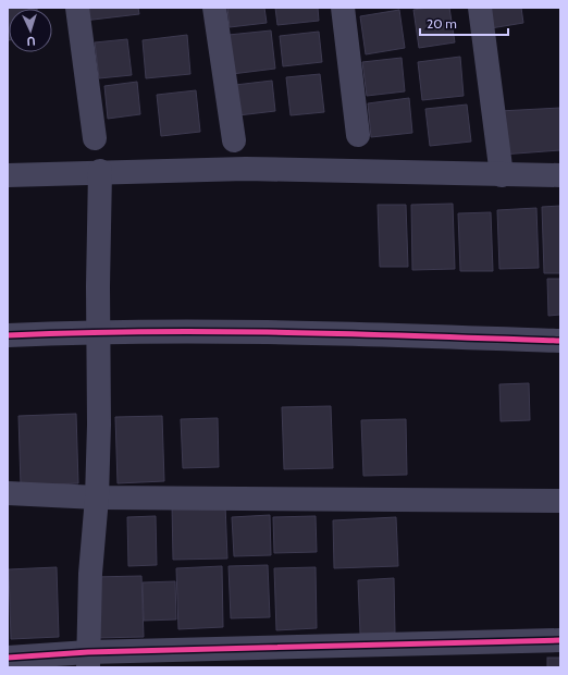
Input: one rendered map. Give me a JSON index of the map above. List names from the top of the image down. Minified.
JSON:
{"scale_bar":"20 m","north":"bottom"}
